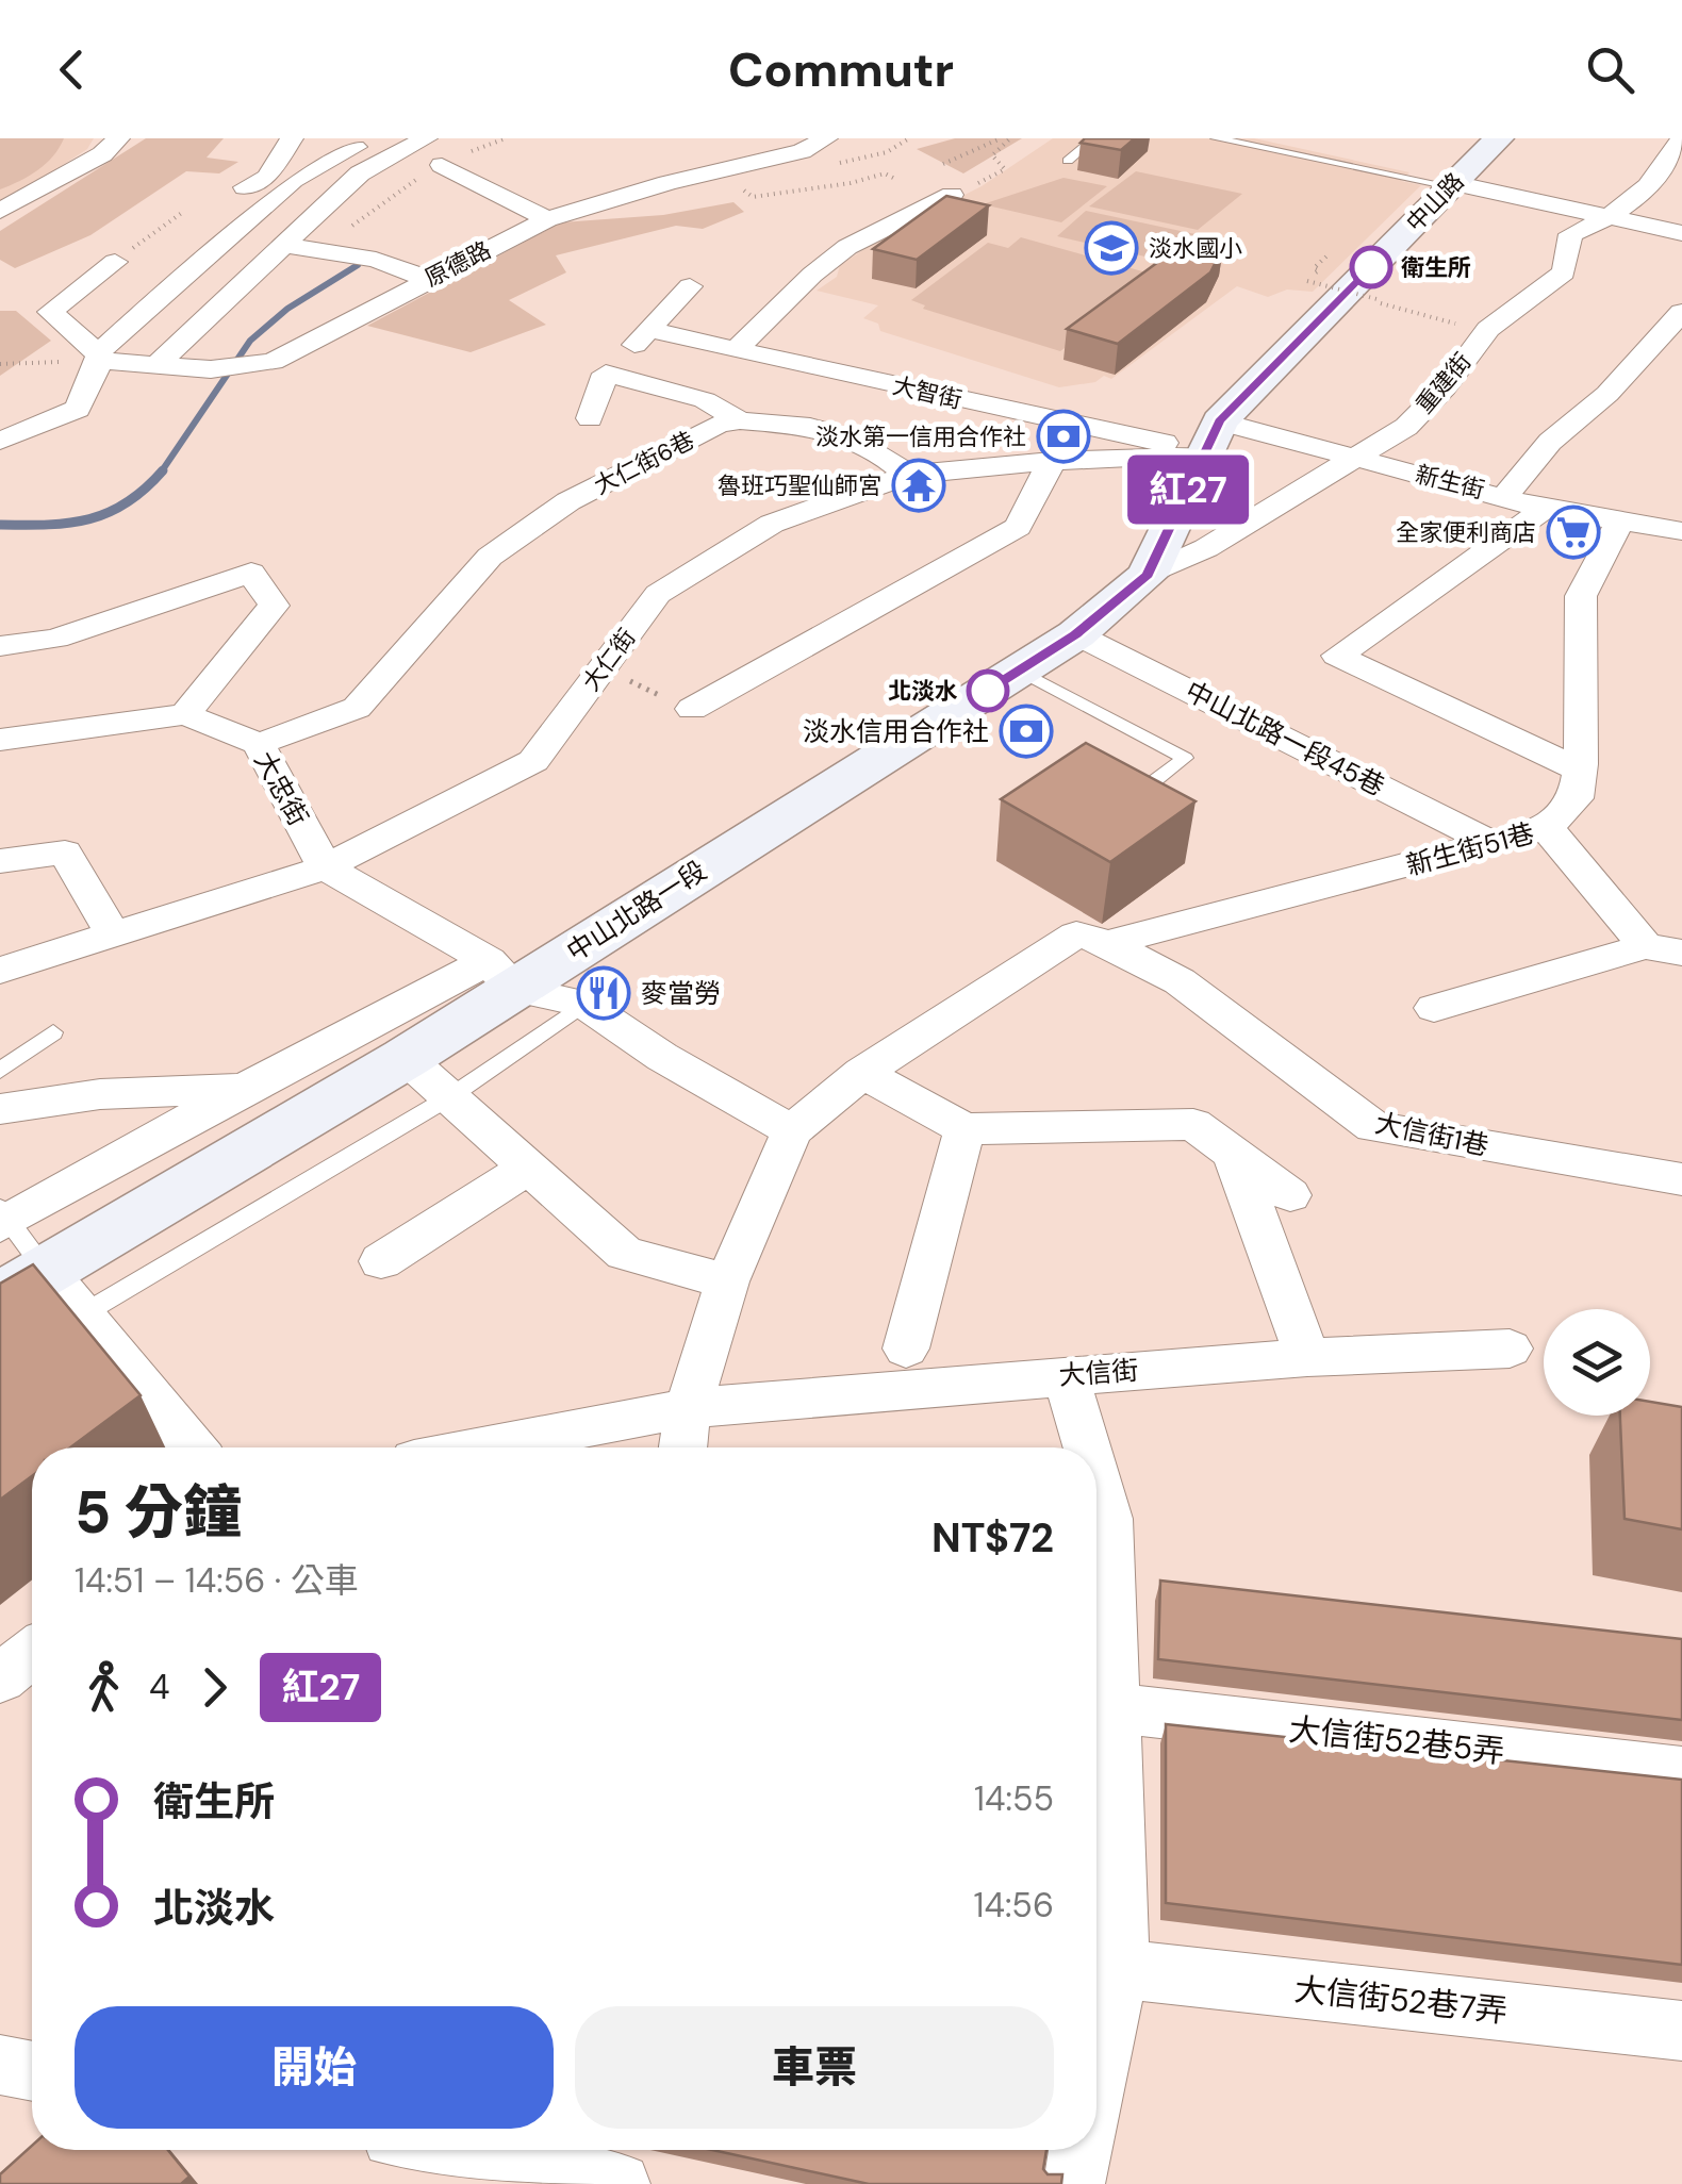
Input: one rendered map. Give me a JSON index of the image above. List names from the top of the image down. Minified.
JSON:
{"streets":{"main road":["中山路","中山北路一段"],"street":["原德路","重建街","大智街","大仁街6巷","新生街","大仁街","中山北路一段45巷","大忠街","新生街51巷","大信街1巷","大信街","大信街52巷5弄","大信街52巷7弄"]},"crossings":[["中山路","大智街"],["中山路","新生街"],["中山路","大仁街"],["中山路","中山北路一段"],["重建街","新生街"],["重建街","中山北路一段"],["大智街","新生街"],["大智街","大仁街"],["大智街","中山北路一段"],["大仁街6巷","大忠街"],["新生街","大仁街"],["新生街","新生街51巷"],["新生街","中山北路一段"],["大仁街","大忠街"],["大仁街","中山北路一段"],["中山北路一段45巷","新生街51巷"],["中山北路一段45巷","中山北路一段"],["新生街51巷","大信街1巷"]],"places":{"school or university":["淡水國小"],"other":["衛生所","北淡水"],"bank":["淡水第一信用合作社","淡水信用合作社"],"temple":["魯班巧聖仙師宮"],"supermarket":["全家便利商店"],"restaurant":["麥當勞"]},"lines":["bus line 紅27"],"page":{"header":"Commutr","on_map":"紅27","heading":["5 分鐘","14:51 – 14:56 · 公車","NT$72"],"legs":["4","紅27"],"list":[{"name":"衛生所","value":"14:55"},{"name":"北淡水","value":"14:56"}],"buttons":["開始","車票"]}}
